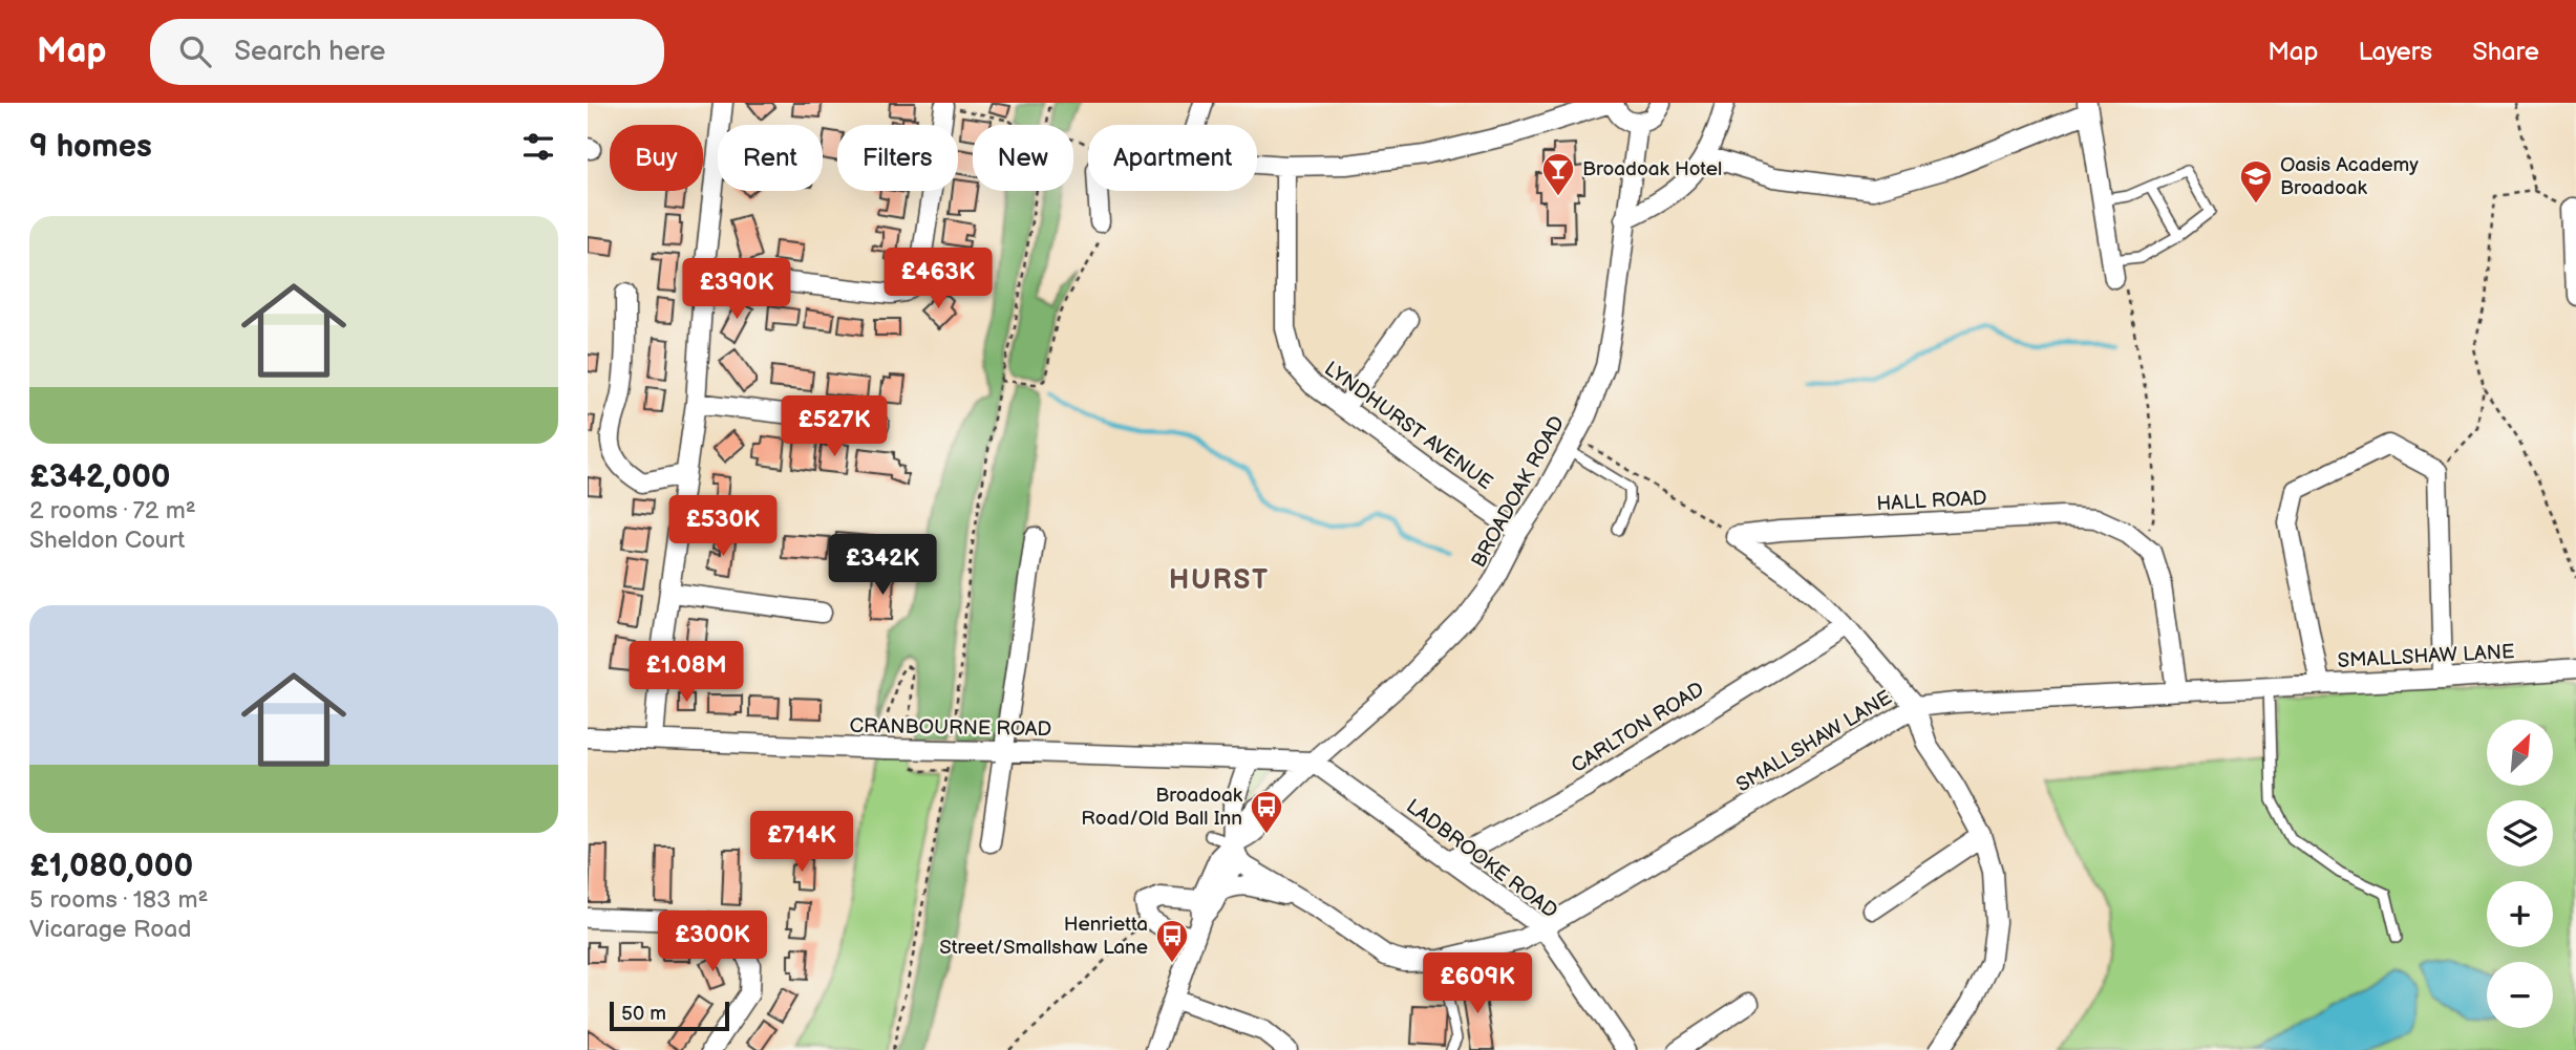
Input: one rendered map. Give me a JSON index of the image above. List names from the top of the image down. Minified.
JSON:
{"streets":{"street":["LYNDHURST AVENUE","BROADOAK ROAD","HALL ROAD","SMALLSHAW LANE","CRANBOURNE ROAD","CARLTON ROAD","LADBROOKE ROAD"]},"crossings":[["LYNDHURST AVENUE","BROADOAK ROAD"],["BROADOAK ROAD","SMALLSHAW LANE"],["BROADOAK ROAD","CRANBOURNE ROAD"],["BROADOAK ROAD","LADBROOKE ROAD"],["SMALLSHAW LANE","LADBROOKE ROAD"],["CRANBOURNE ROAD","LADBROOKE ROAD"],["CARLTON ROAD","LADBROOKE ROAD"]],"districts":["HURST"],"places":{"bar":["Broadoak Hotel"],"school or university":["Oasis Academy Broadoak"],"bus stop":["Broadoak Road/Old Ball Inn","Henrietta Street/Smallshaw Lane"]},"scale_bar":"50 m","north":"top right","page":{"header":"Map","search":"Search here","nav":["Map","Layers","Share"],"heading":"9 homes","chip":["Buy","Rent","Filters","New","Apartment"],"list":[{"name":"£342,000","note":"2 rooms · 72 m² · Sheldon Court"},{"name":"£1,080,000","note":"5 rooms · 183 m² · Vicarage Road"}],"price":["£463K","£390K","£527K","£530K","£342K","£1.08M","£714K","£300K","£609K"],"map_buttons":["+","−"],"scale":"50 m"}}
